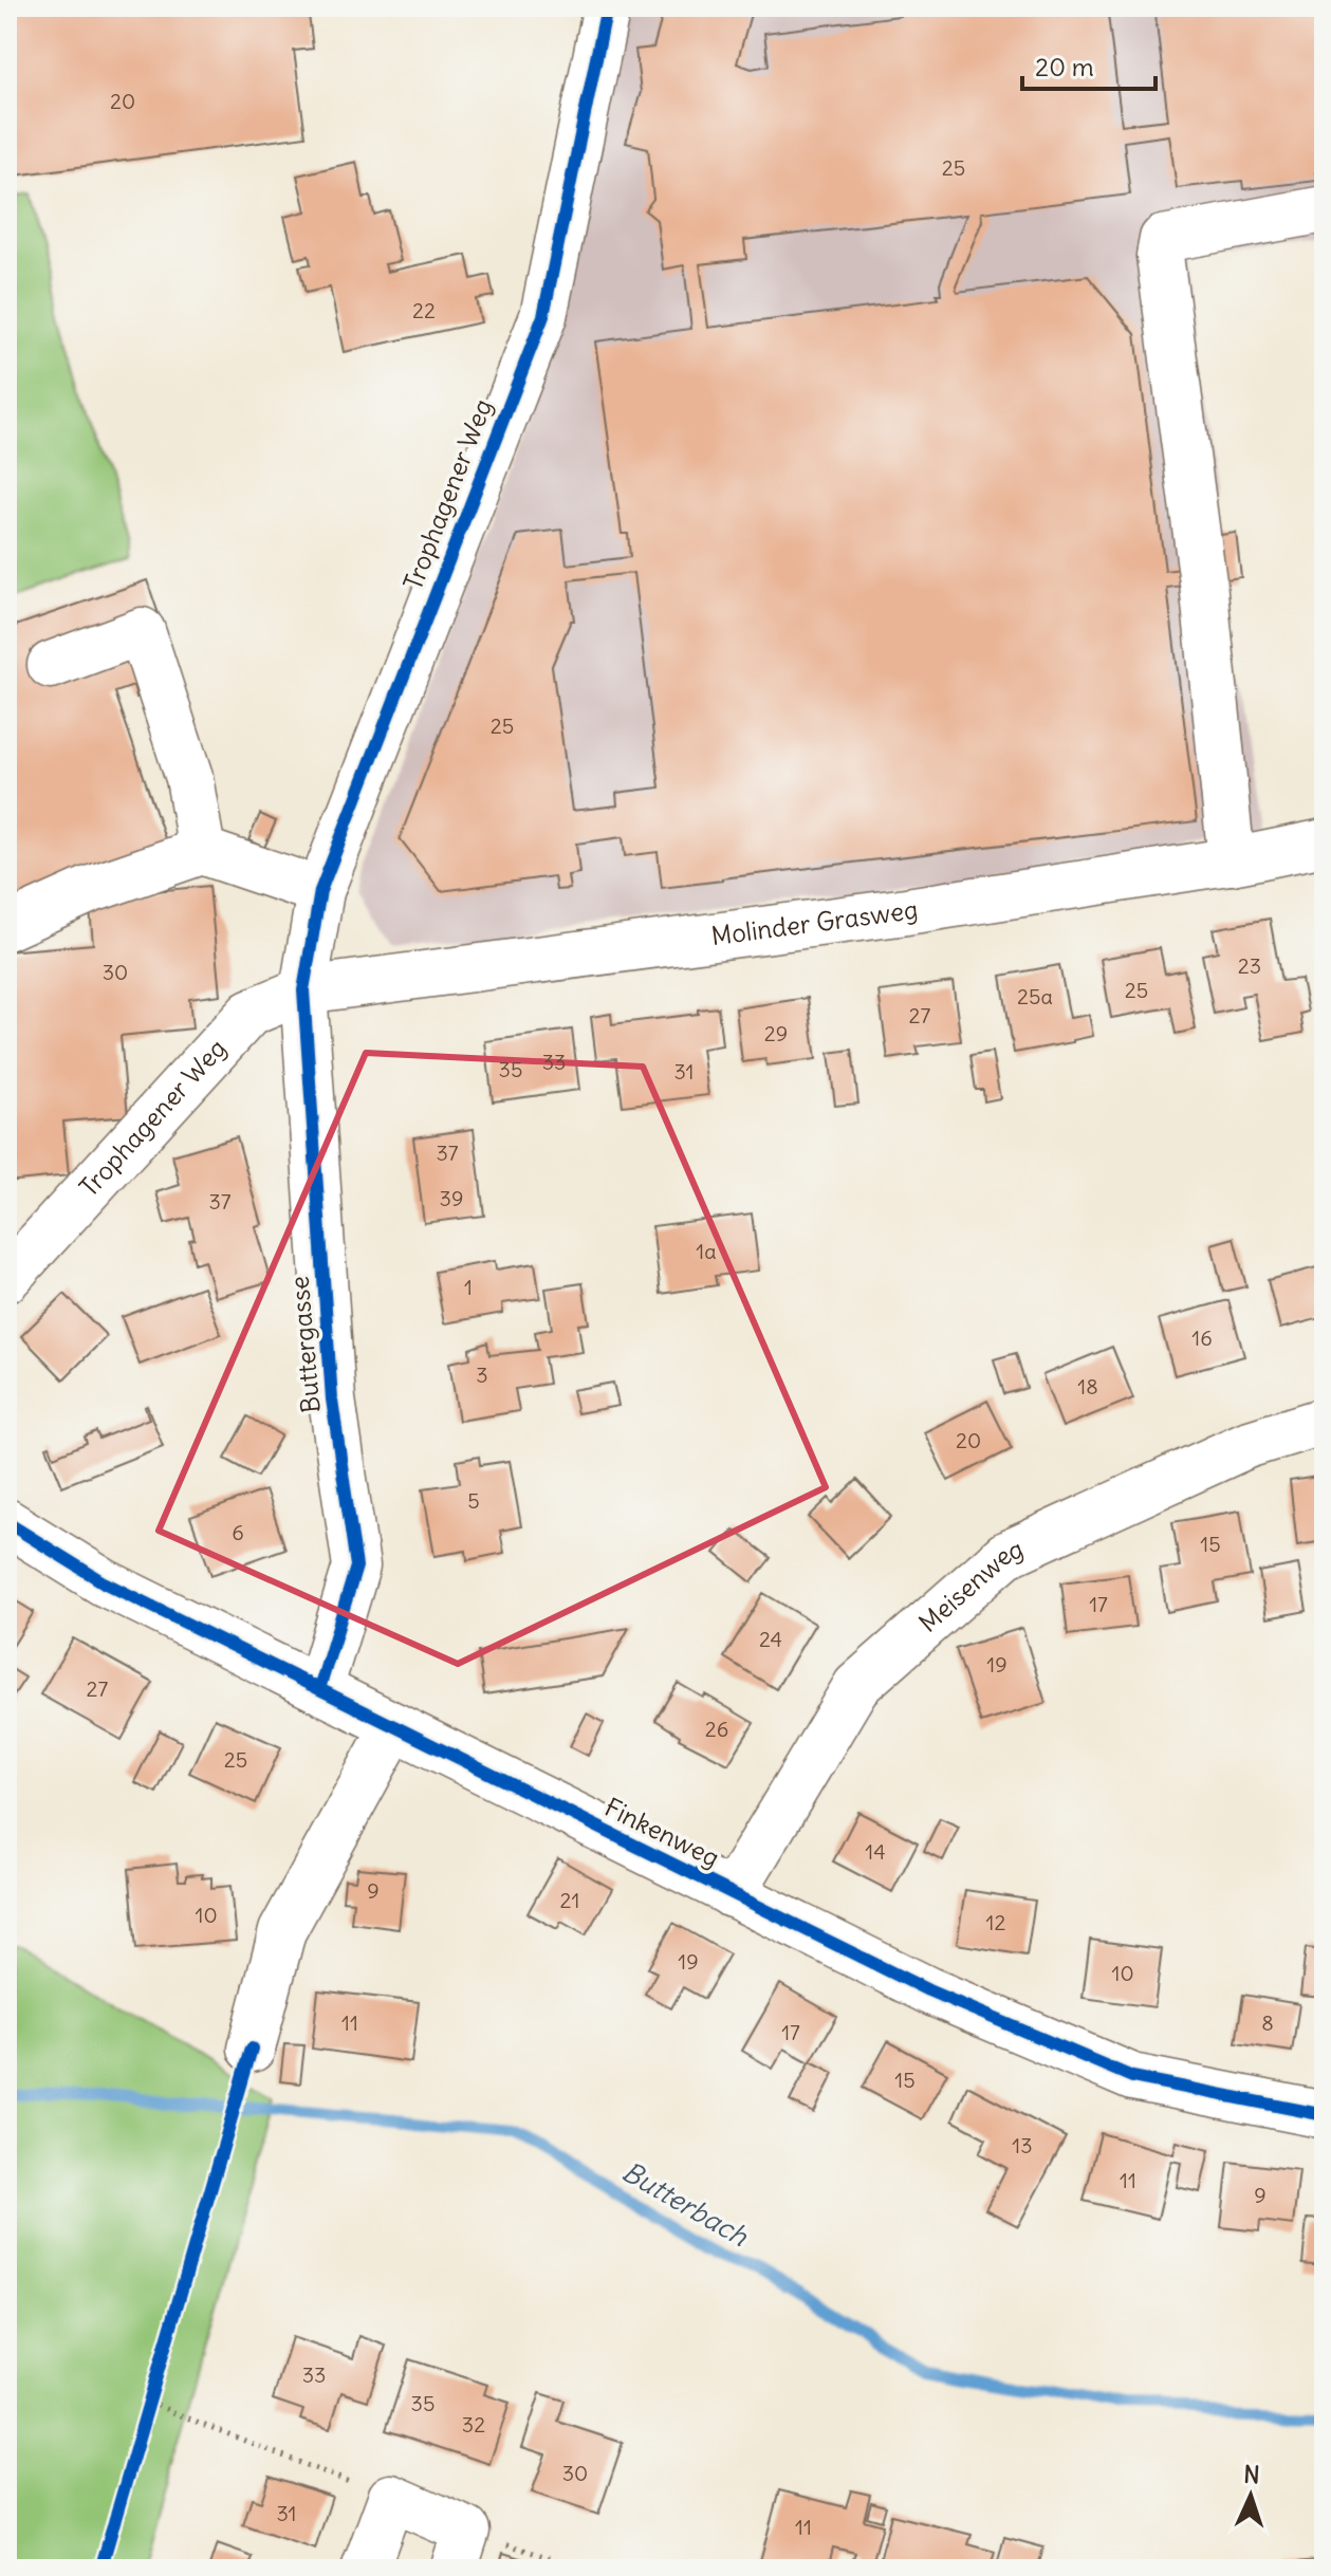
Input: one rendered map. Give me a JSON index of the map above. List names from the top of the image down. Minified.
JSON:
{"streets":{"street":["Trophagener Weg","Molinder Grasweg","Buttergasse","Meisenweg","Finkenweg"]},"crossings":[["Trophagener Weg","Molinder Grasweg"],["Trophagener Weg","Buttergasse"],["Molinder Grasweg","Buttergasse"],["Buttergasse","Finkenweg"],["Meisenweg","Finkenweg"]],"water":["Butterbach"],"house_numbers":["20","25","22","25","23","30","25","25a","27","29","33","35","31","37","39","37","1a","1","16","3","18","20","5","6","15","17","24","19","27","26","25","14","9","21","10","12","19","10","11","8","17","15","13","11","9","33","35","32","30","31","11"],"scale_bar":"20 m","north":"top"}
